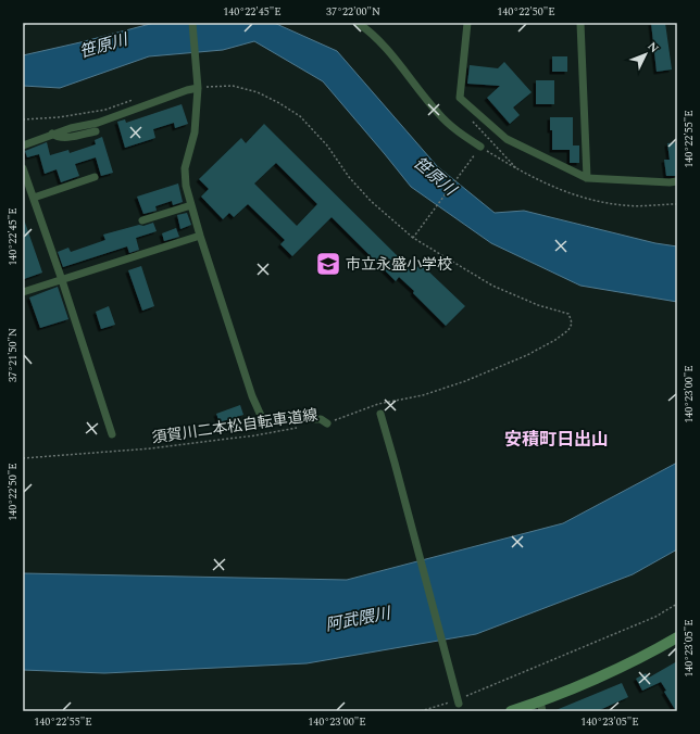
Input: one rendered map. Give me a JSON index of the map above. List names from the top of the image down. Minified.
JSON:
{"streets":{"path":["須賀川二本松自転車道線"]},"districts":["安積町日出山"],"water":["笹原川","阿武隈川"],"places":{"school or university":["市立永盛小学校"]},"north":"top right","coordinates":["140°22'45\"E","37°22'00\"N","140°22'50\"E","140°22'55\"E","37°21'50\"N","140°23'00\"E","140°23'05\"E"]}
